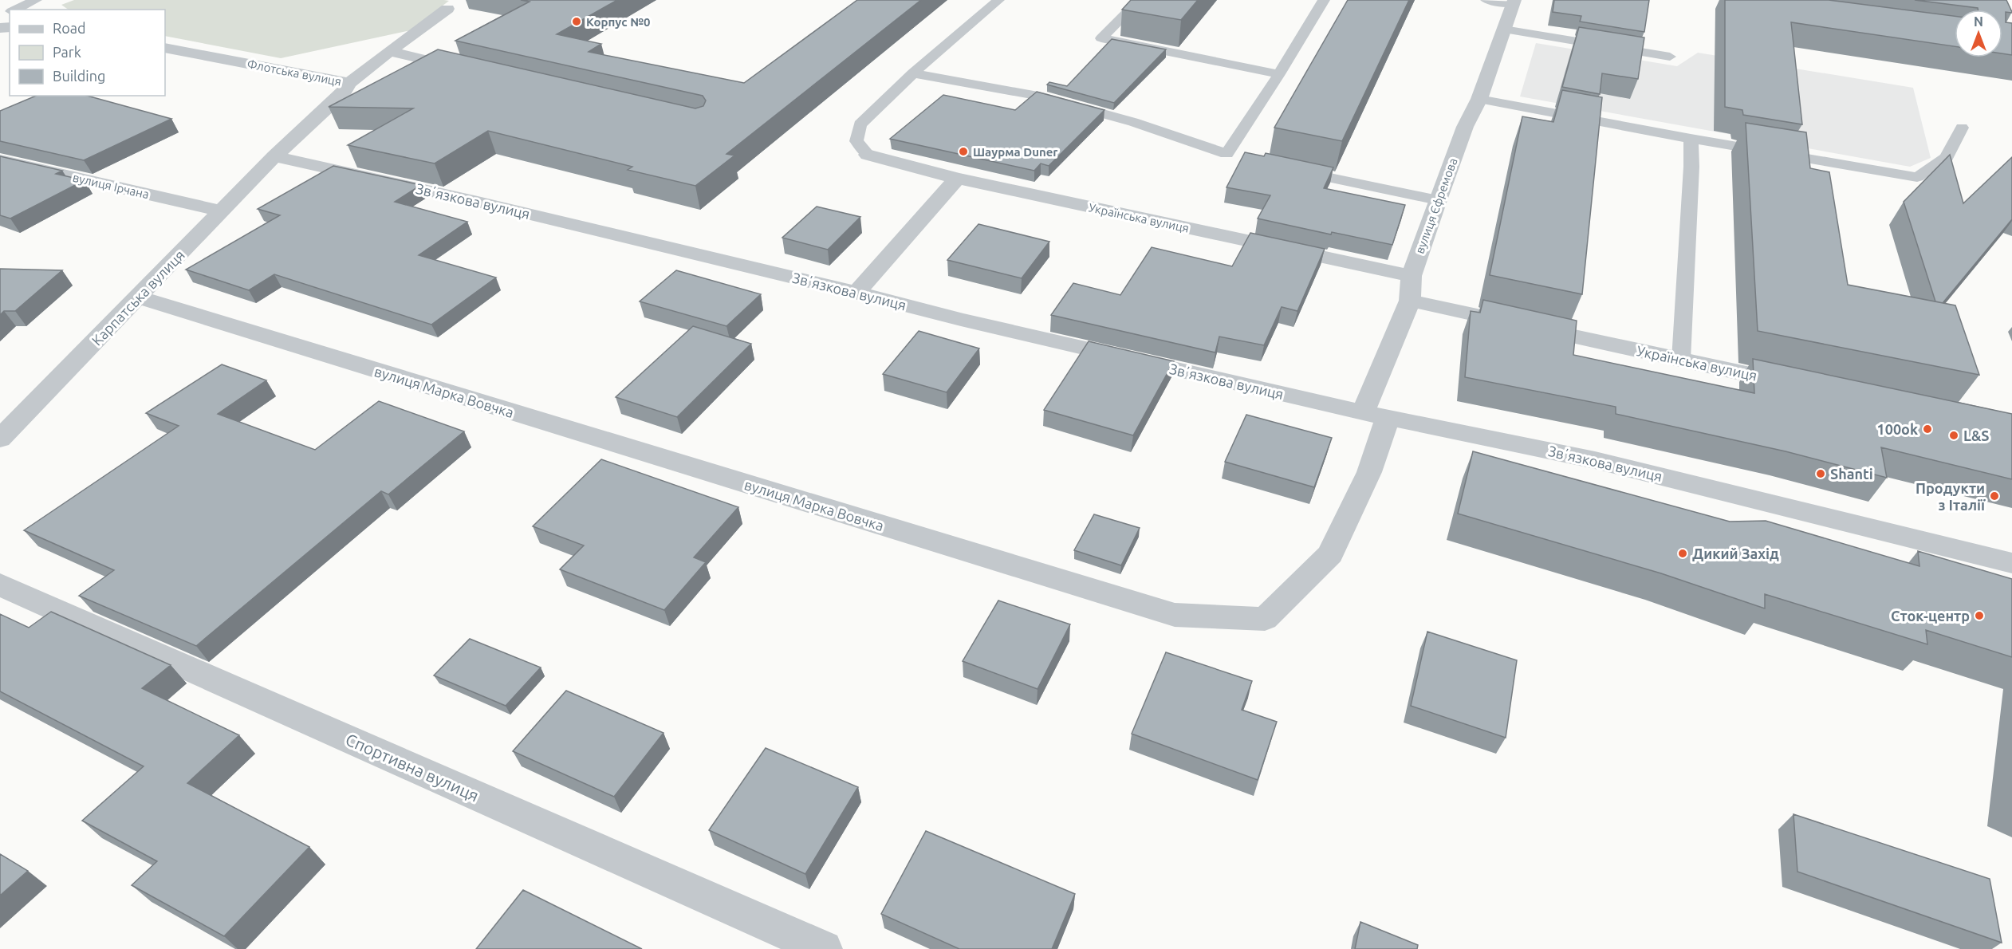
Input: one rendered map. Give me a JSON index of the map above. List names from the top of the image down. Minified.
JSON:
{"streets":{"street":["Флотська вулиця","вулиця Ірчана","Звʼязкова вулиця","вулиця Єфремова","Українська вулиця","Карпатська вулиця","вулиця Марка Вовчка","Спортивна вулиця"]},"crossings":[["Флотська вулиця","Звʼязкова вулиця"],["Флотська вулиця","Карпатська вулиця"],["вулиця Ірчана","Карпатська вулиця"],["Звʼязкова вулиця","вулиця Єфремова"],["Звʼязкова вулиця","Карпатська вулиця"],["Звʼязкова вулиця","вулиця Марка Вовчка"],["вулиця Єфремова","Українська вулиця"],["вулиця Єфремова","вулиця Марка Вовчка"],["Карпатська вулиця","вулиця Марка Вовчка"]],"places":["Корпус №0","Шаурма Duner","100ok","L&S","Shanti","Продукти з Італії","Дикий Захід","Сток-центр"],"legend":["Road","Park","Building"],"north":"top"}
